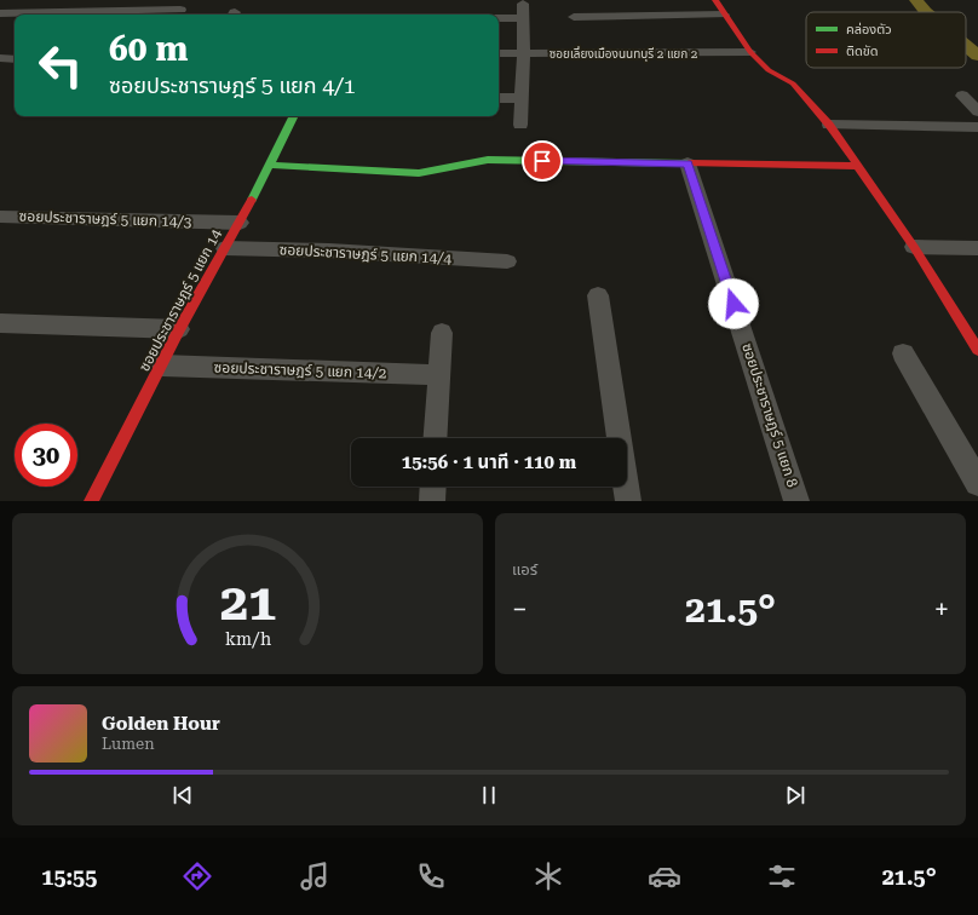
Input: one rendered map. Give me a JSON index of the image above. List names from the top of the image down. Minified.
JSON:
{"streets":{"street":["ซอยเลี่ยงเมืองนนทบุรี 2 แยก 2","ซอยประชาราษฎร์ 5 แยก 14/3","ซอยประชาราษฎร์ 5 แยก 14/4","ซอยประชาราษฎร์ 5 แยก 14","ซอยประชาราษฎร์ 5 แยก 14/2","ซอยประชาราษฎร์ 5 แยก 8"]},"crossings":[["ซอยประชาราษฎร์ 5 แยก 14/3","ซอยประชาราษฎร์ 5 แยก 14"],["ซอยประชาราษฎร์ 5 แยก 14/4","ซอยประชาราษฎร์ 5 แยก 14"],["ซอยประชาราษฎร์ 5 แยก 14","ซอยประชาราษฎร์ 5 แยก 14/2"]],"legend":["คล่องตัว","ติดขัด"],"page":{"turn":["60 m","ซอยประชาราษฎร์ 5 แยก 4/1"],"limit":"30","trip":"15:56 · 1 นาที · 110 m","tile":"แอร์","heat":["−","21.5°","+"],"song":["Golden Hour","Lumen"],"tabs":["15:55","21.5°"],"gauge":["21","km/h"]}}
